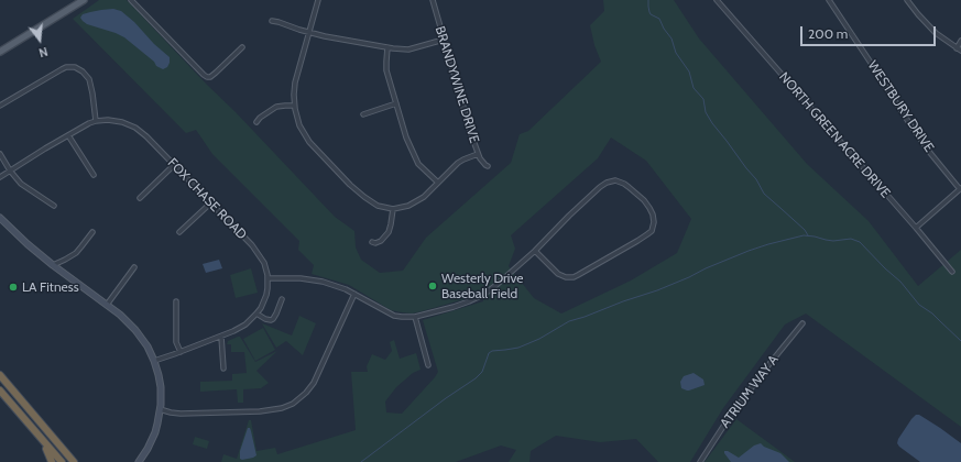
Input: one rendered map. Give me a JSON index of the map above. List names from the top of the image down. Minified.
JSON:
{"streets":{"street":["BRANDYWINE DRIVE","WESTBURY DRIVE","NORTH GREEN ACRE DRIVE","FOX CHASE ROAD","ATRIUM WAY A"]},"places":["Westerly Drive Baseball Field","LA Fitness"],"scale_bar":"200 m","north":"bottom"}
